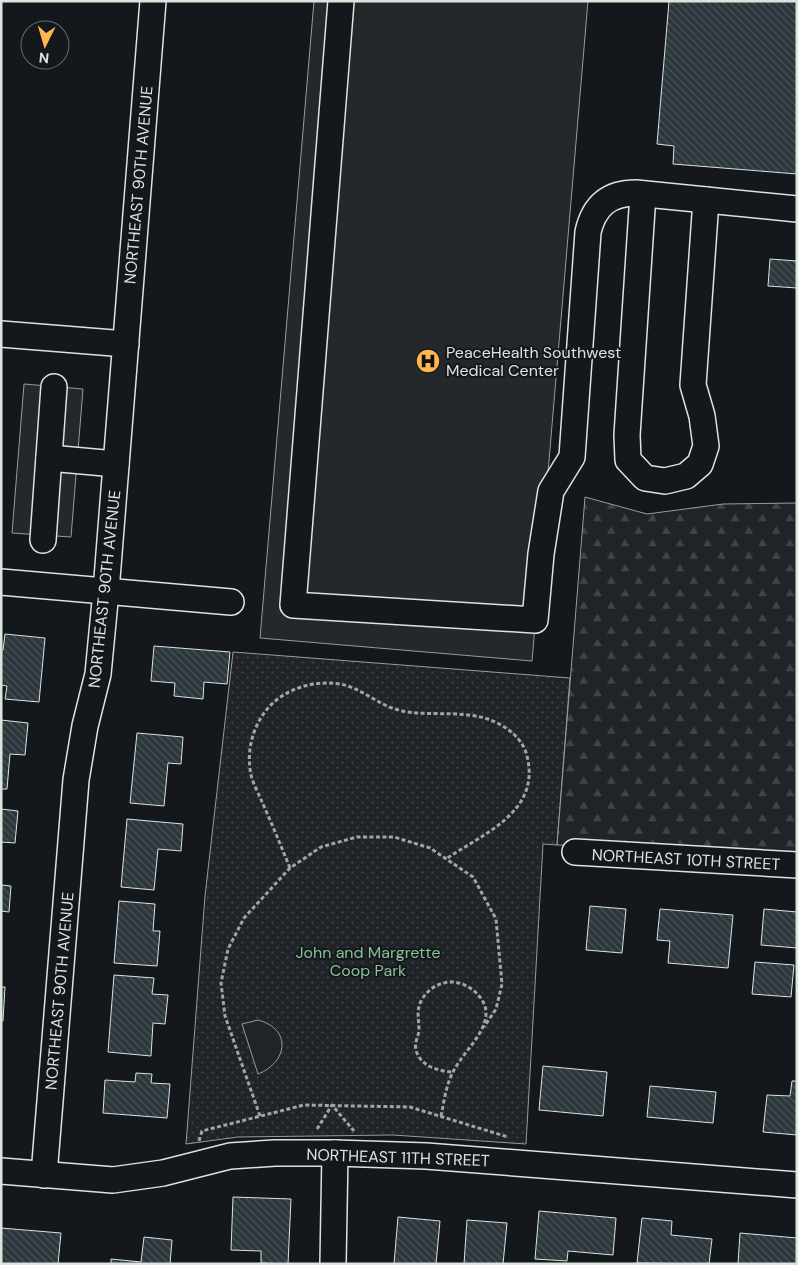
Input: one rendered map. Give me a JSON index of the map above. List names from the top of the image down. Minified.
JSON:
{"streets":{"street":["NORTHEAST 90TH AVENUE","NORTHEAST 10TH STREET","NORTHEAST 11TH STREET"]},"crossings":[["NORTHEAST 90TH AVENUE","NORTHEAST 11TH STREET"]],"parks":["John and Margrette Coop Park"],"places":{"hospital":["PeaceHealth Southwest Medical Center"]},"north":"bottom"}
